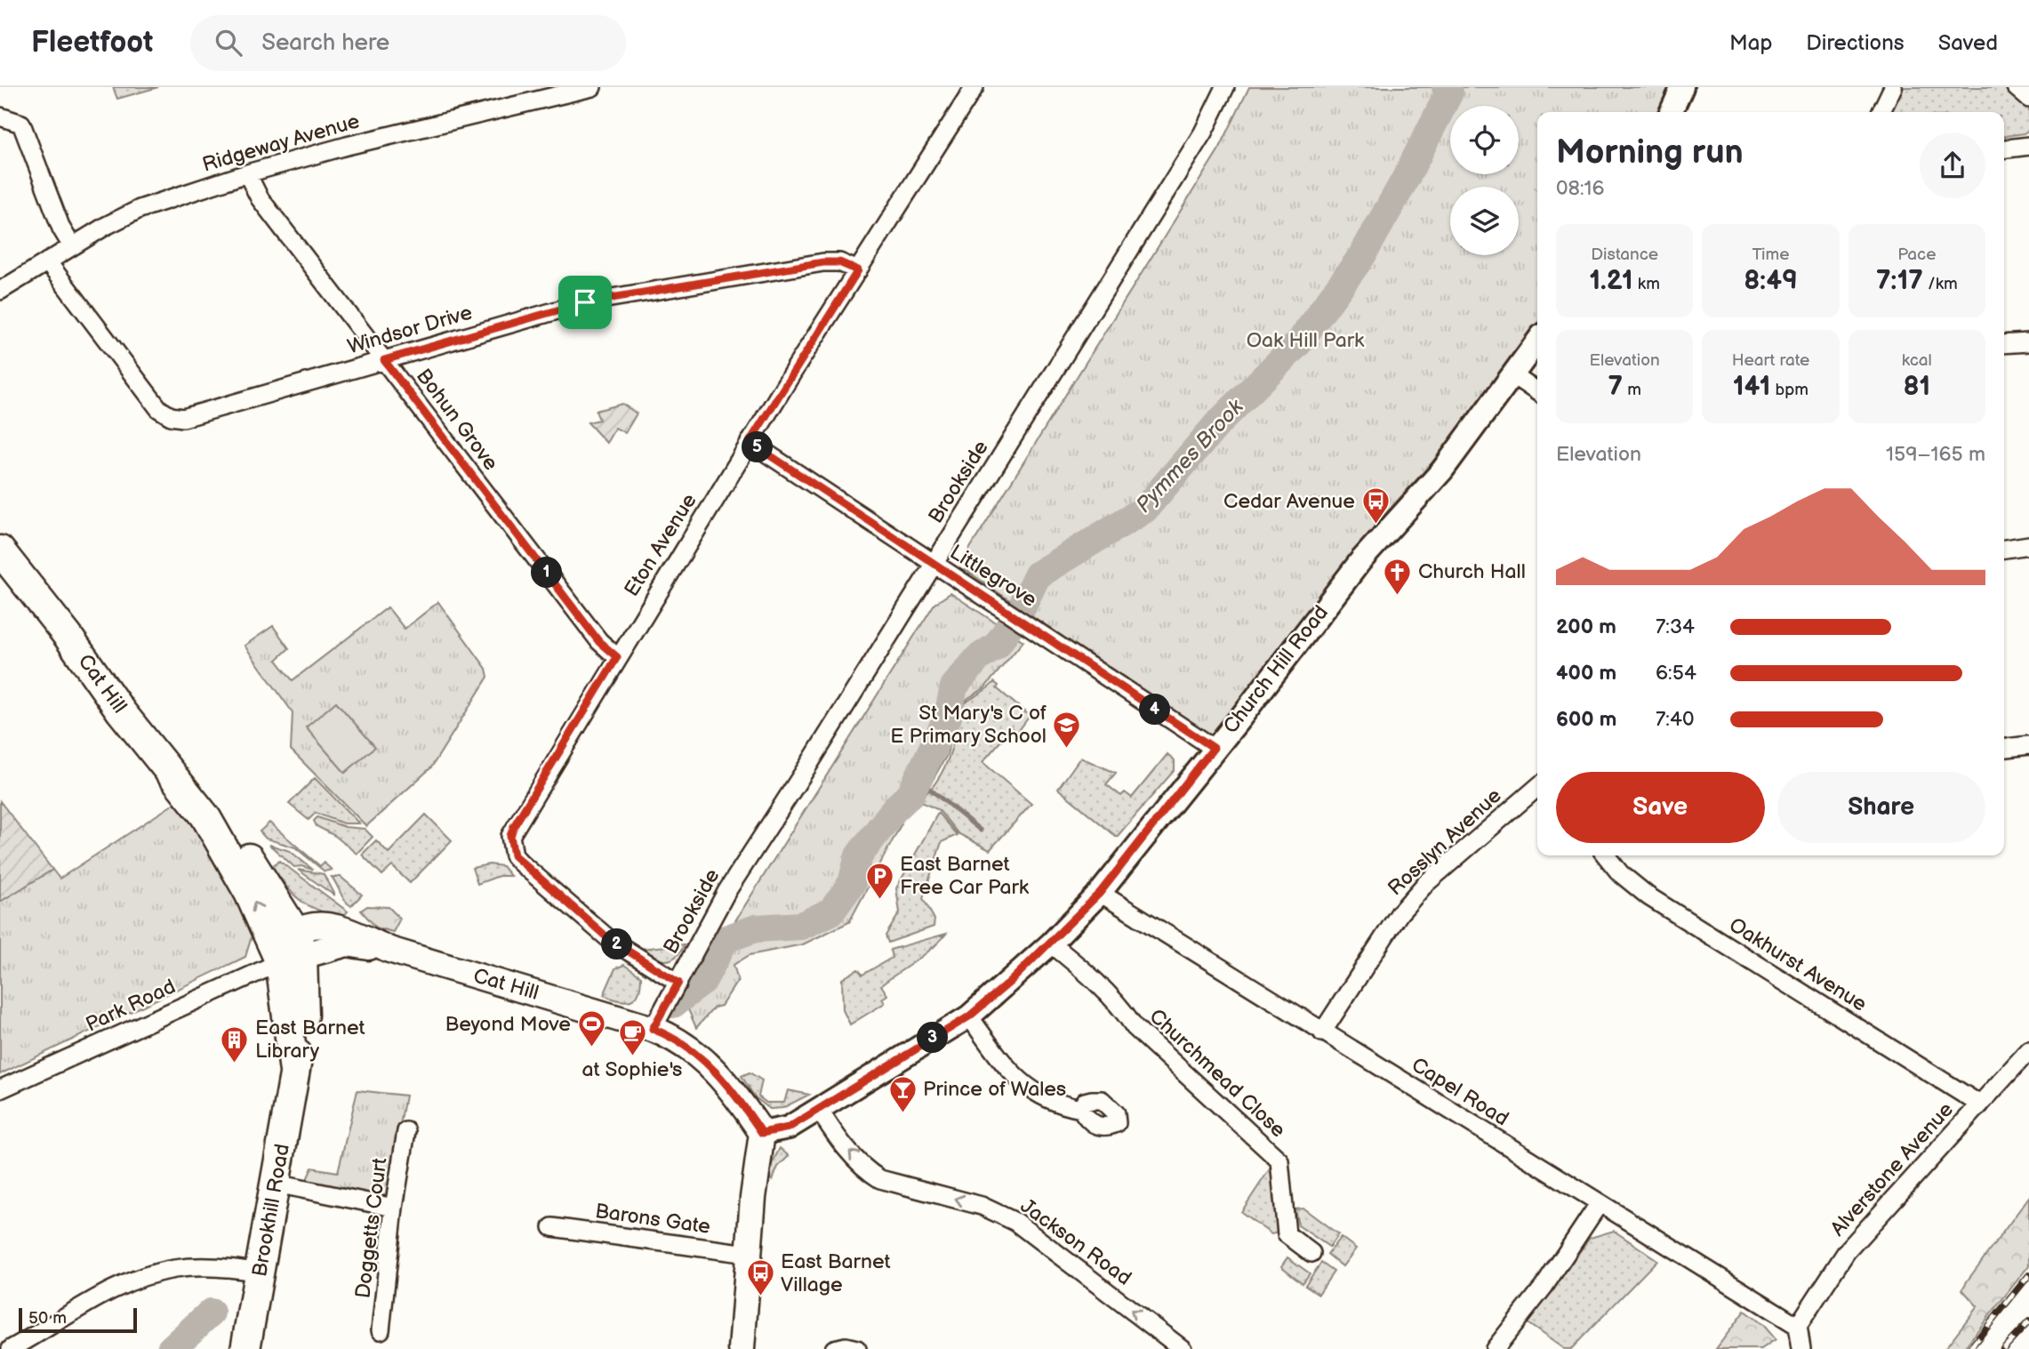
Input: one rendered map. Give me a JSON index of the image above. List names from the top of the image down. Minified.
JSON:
{"streets":{"main road":["Cat Hill","Brookhill Road"],"street":["Ridgeway Avenue","Windsor Drive","Bohun Grove","Brookside","Eton Avenue","Littlegrove","Church Hill Road","Rosslyn Avenue","Oakhurst Avenue","Park Road","Churchmead Close","Capel Road","Alverstone Avenue","Barons Gate","Doggetts Court","Jackson Road"]},"crossings":[["Ridgeway Avenue","Windsor Drive"],["Ridgeway Avenue","Bohun Grove"],["Windsor Drive","Bohun Grove"],["Windsor Drive","Eton Avenue"],["Bohun Grove","Eton Avenue"],["Brookside","Eton Avenue"],["Brookside","Littlegrove"],["Brookside","Cat Hill"],["Eton Avenue","Littlegrove"],["Littlegrove","Church Hill Road"],["Church Hill Road","Cat Hill"],["Church Hill Road","Churchmead Close"],["Church Hill Road","Capel Road"],["Church Hill Road","Jackson Road"],["Cat Hill","Park Road"],["Cat Hill","Brookhill Road"],["Rosslyn Avenue","Capel Road"],["Oakhurst Avenue","Alverstone Avenue"],["Park Road","Brookhill Road"],["Capel Road","Alverstone Avenue"]],"one_way":["Jackson Road"],"water":["Pymmes Brook"],"parks":["Oak Hill Park"],"places":{"bus stop":["Cedar Avenue","East Barnet Village"],"church":["Church Hall"],"school or university":["St Mary's C of E Primary School"],"parking":["East Barnet Free Car Park"],"sports":["Beyond Move"],"cafe":["at Sophie's"],"building":["East Barnet Library"],"bar":["Prince of Wales"]},"scale_bar":"50 m","page":{"header":"Fleetfoot","search":"Search here","nav":["Map","Directions","Saved"],"heading":["Morning run","08:16"],"stats":[["Distance","1.21 km"],["Time","8:49"],["Pace","7:17 /km"],["Elevation","7 m"],["Heart rate","141 bpm"],["kcal","81"]],"chart":["Elevation","159–165 m"],"pins":["5","1","4","2","3"],"list":[{"name":"200 m","note":"7:34"},{"name":"400 m","note":"6:54"},{"name":"600 m","note":"7:40"}],"buttons":["Save","Share"],"scale":"50 m"}}
